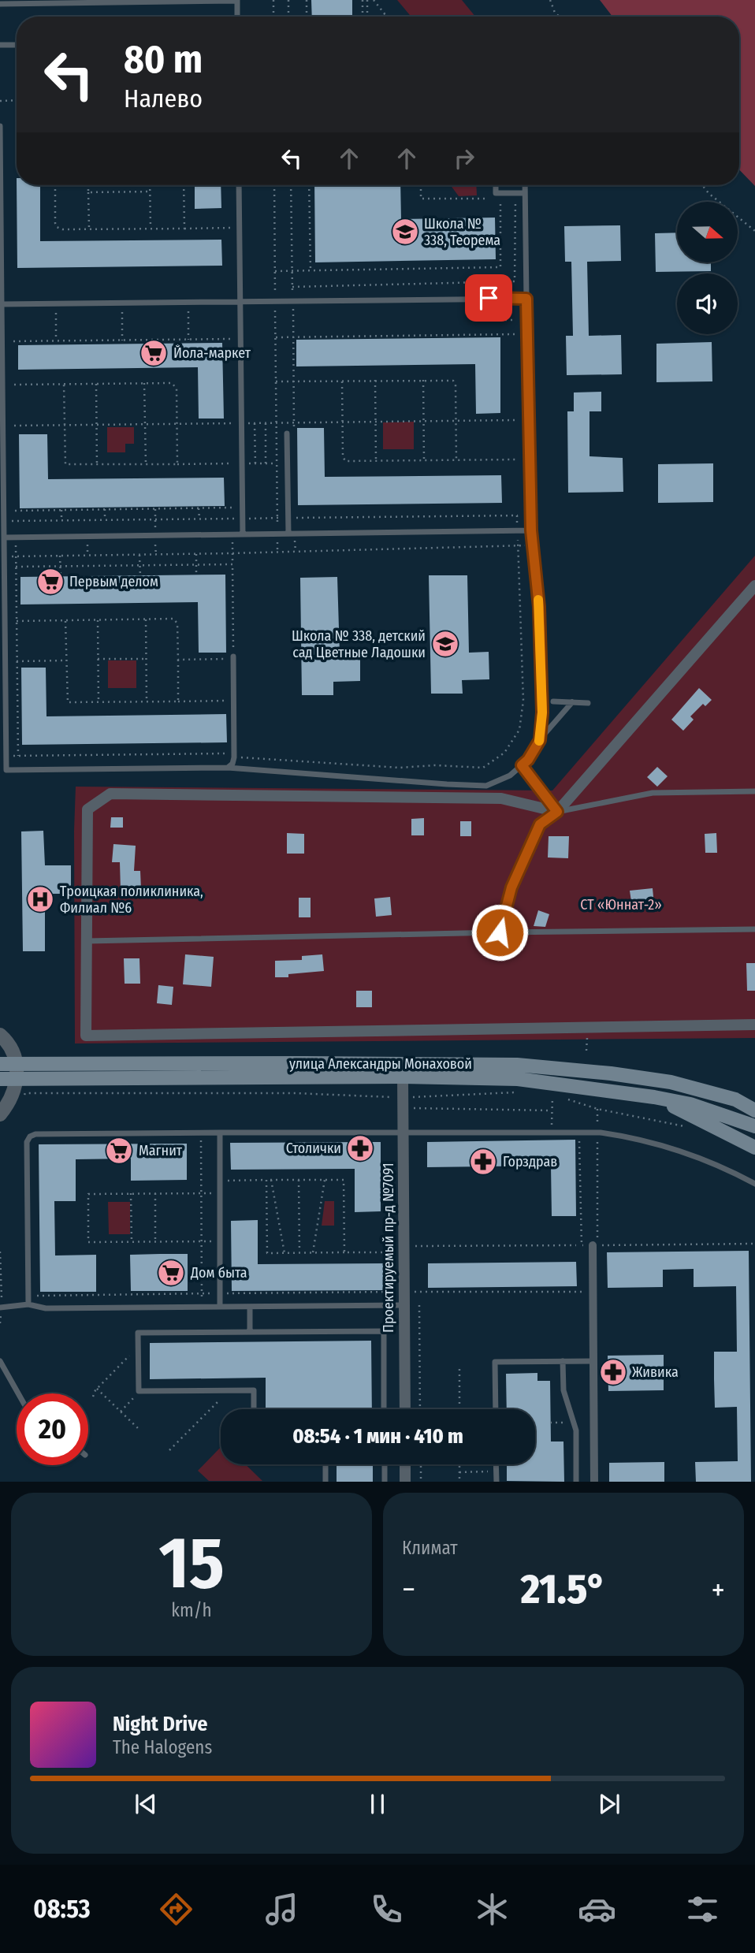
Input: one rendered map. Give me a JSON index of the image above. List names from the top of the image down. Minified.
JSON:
{"streets":{"main road":["улица Александры Монаховой"],"street":["Проектируемый пр-д №7091"]},"crossings":[["улица Александры Монаховой","Проектируемый пр-д №7091"]],"parks":["СТ «Юннат-2»"],"places":{"school or university":["Школа № 338, Теорема","Школа № 338, детский сад Цветные Ладошки"],"supermarket":["Йола-маркет","Первым делом","Магнит","Дом быта"],"hospital":["Троицкая поликлиника, Филиал №6"],"pharmacy":["Столички","Горздрав","Живика"]},"north":"right","page":{"turn":["80 m","Налево"],"limit":"20","trip":"08:54 · 1 мин · 410 m","tile":[["15","km/h"],"Климат"],"heat":["−","21.5°","+"],"song":["Night Drive","The Halogens"],"tabs":"08:53"}}
